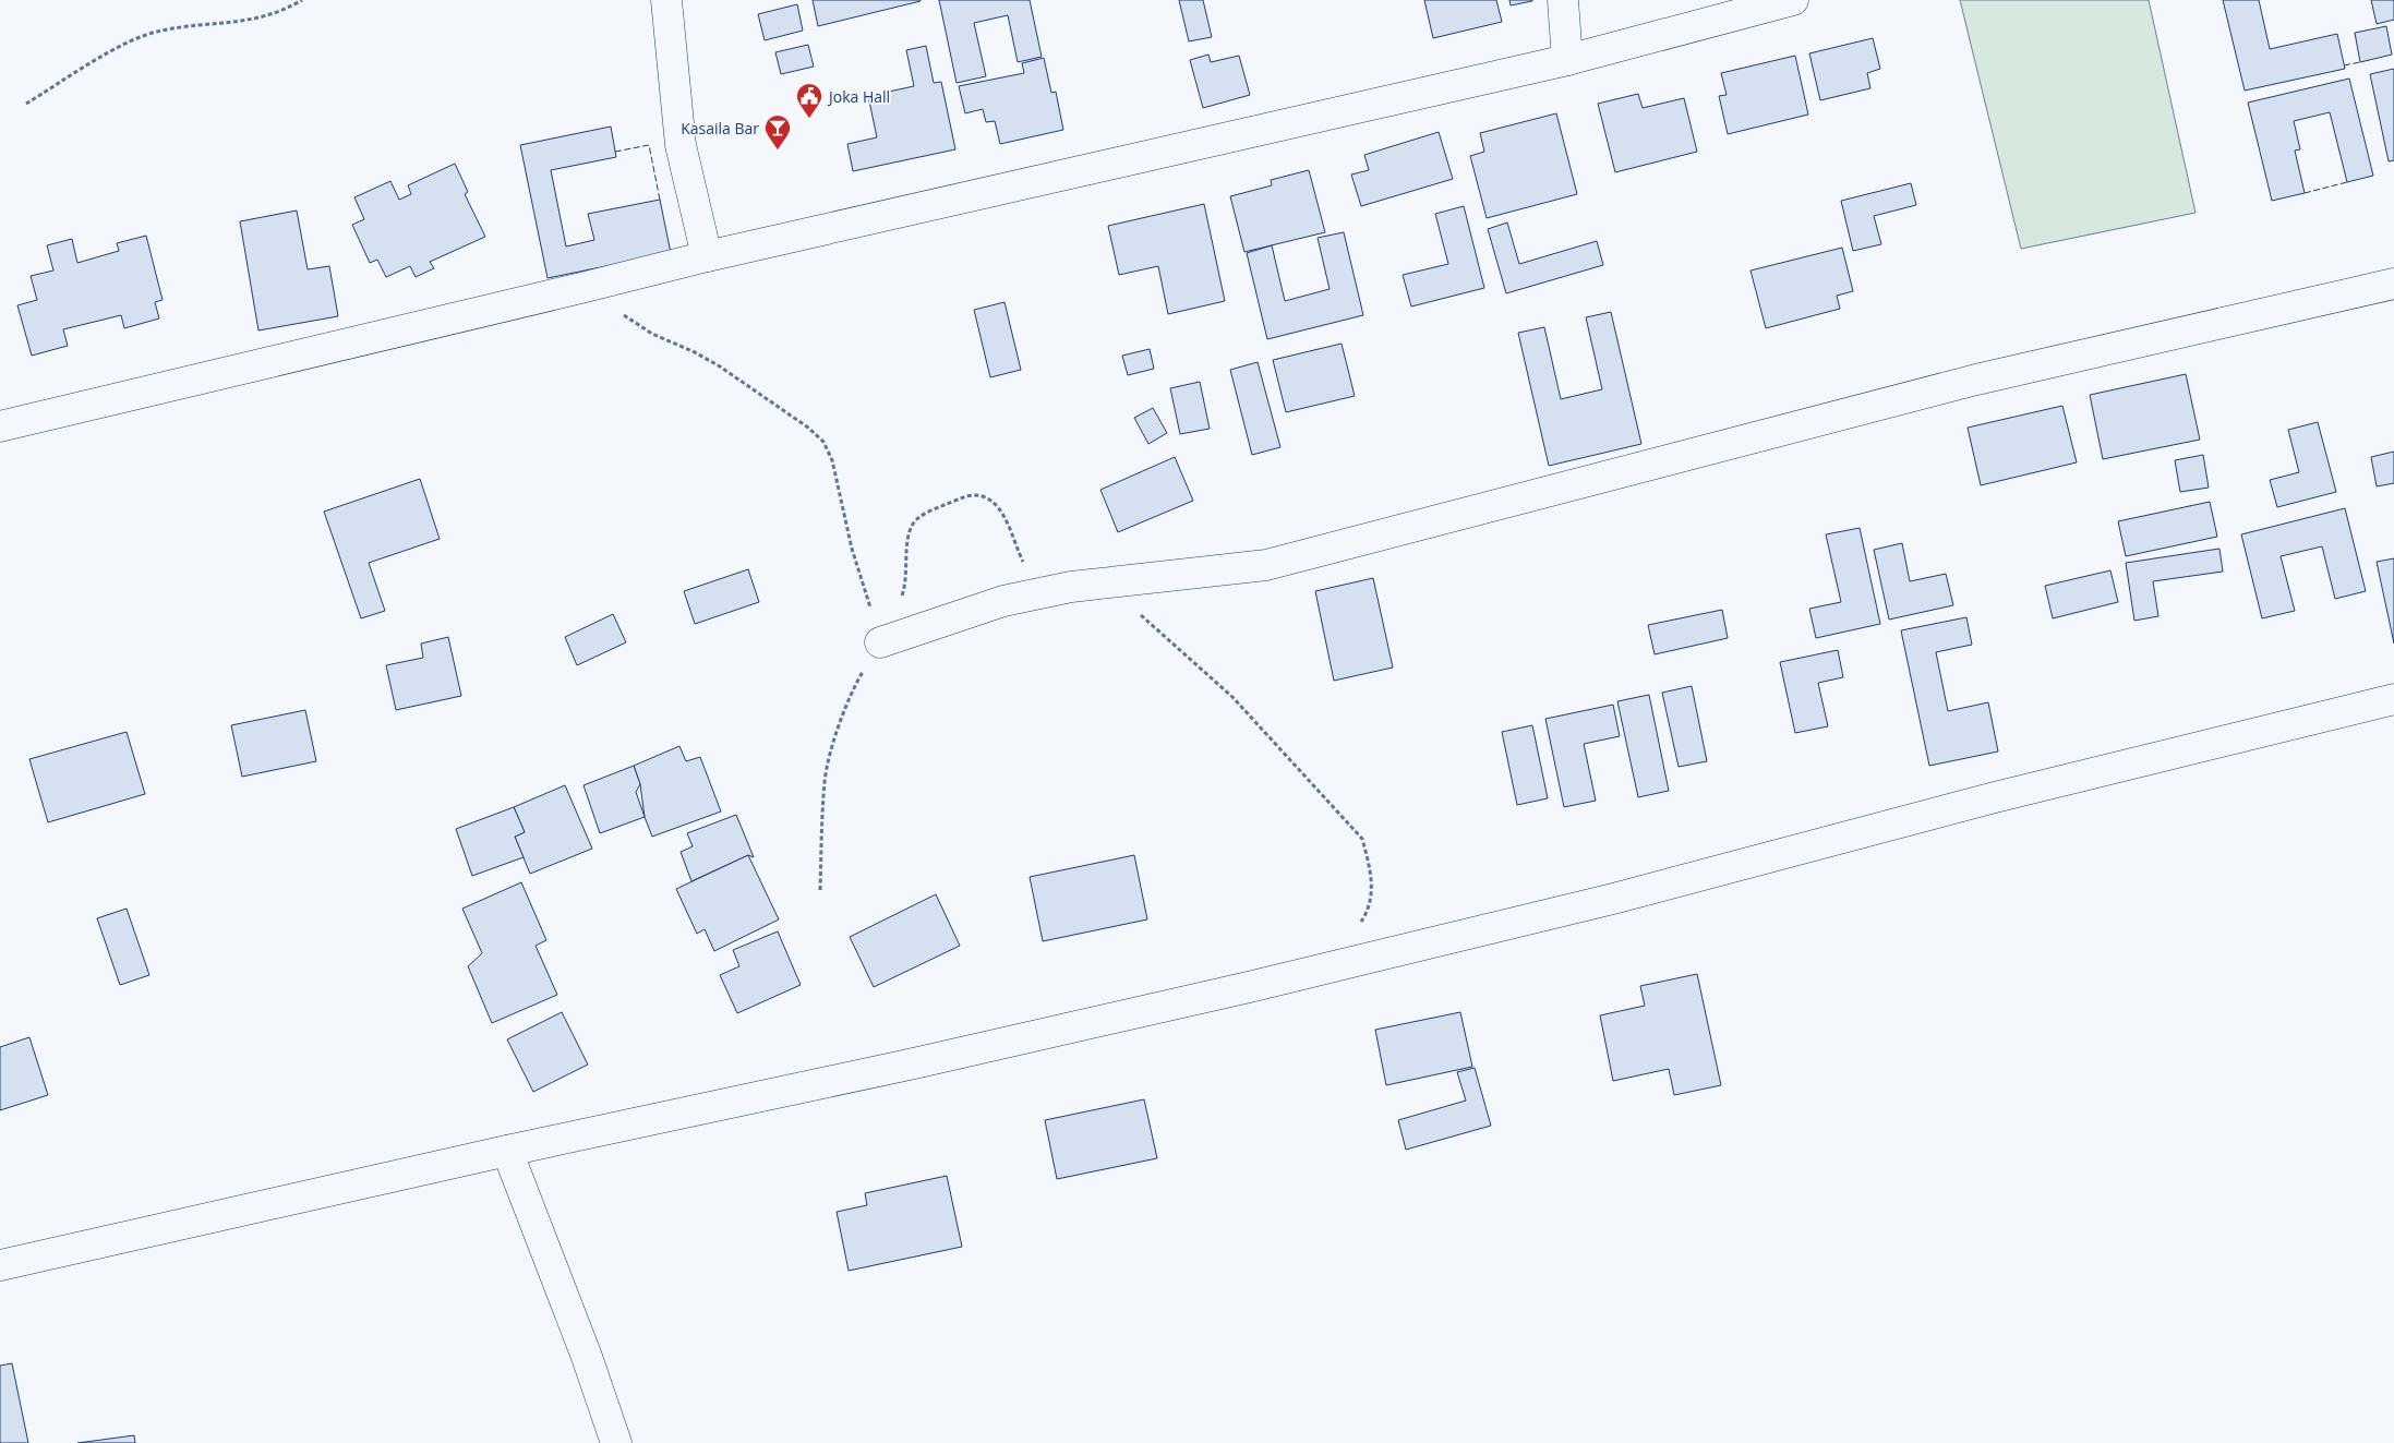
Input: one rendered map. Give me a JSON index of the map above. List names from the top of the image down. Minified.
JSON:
{"places":{"public building":["Joka Hall"],"bar":["Kasaila Bar"]}}
